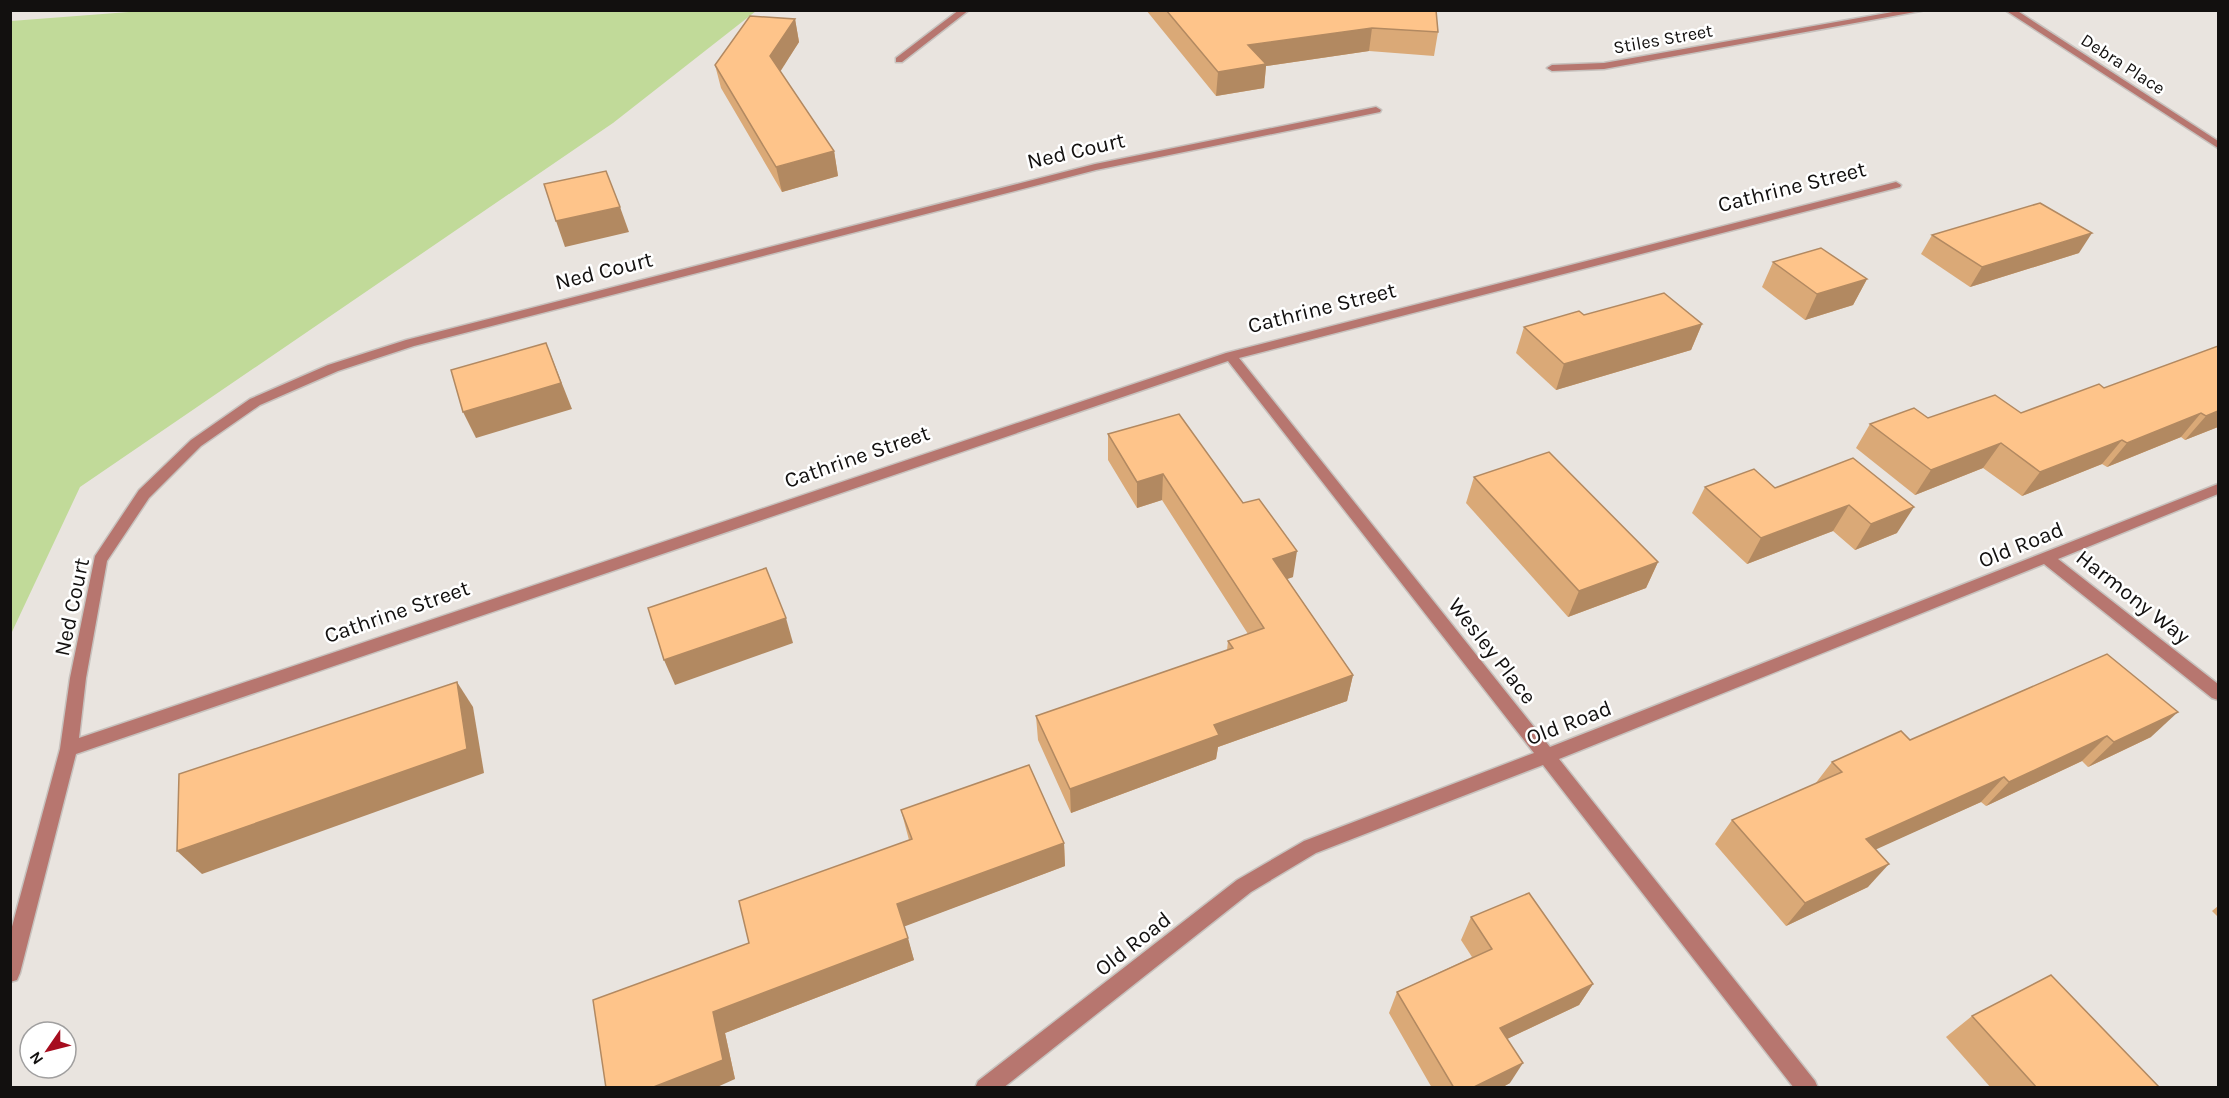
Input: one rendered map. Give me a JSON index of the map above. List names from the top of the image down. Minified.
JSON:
{"streets":{"street":["Stiles Street","Debra Place","Ned Court","Cathrine Street","Old Road","Harmony Way","Wesley Place"]},"crossings":[["Ned Court","Cathrine Street"],["Cathrine Street","Wesley Place"],["Old Road","Harmony Way"],["Old Road","Wesley Place"]],"north":"bottom left"}
